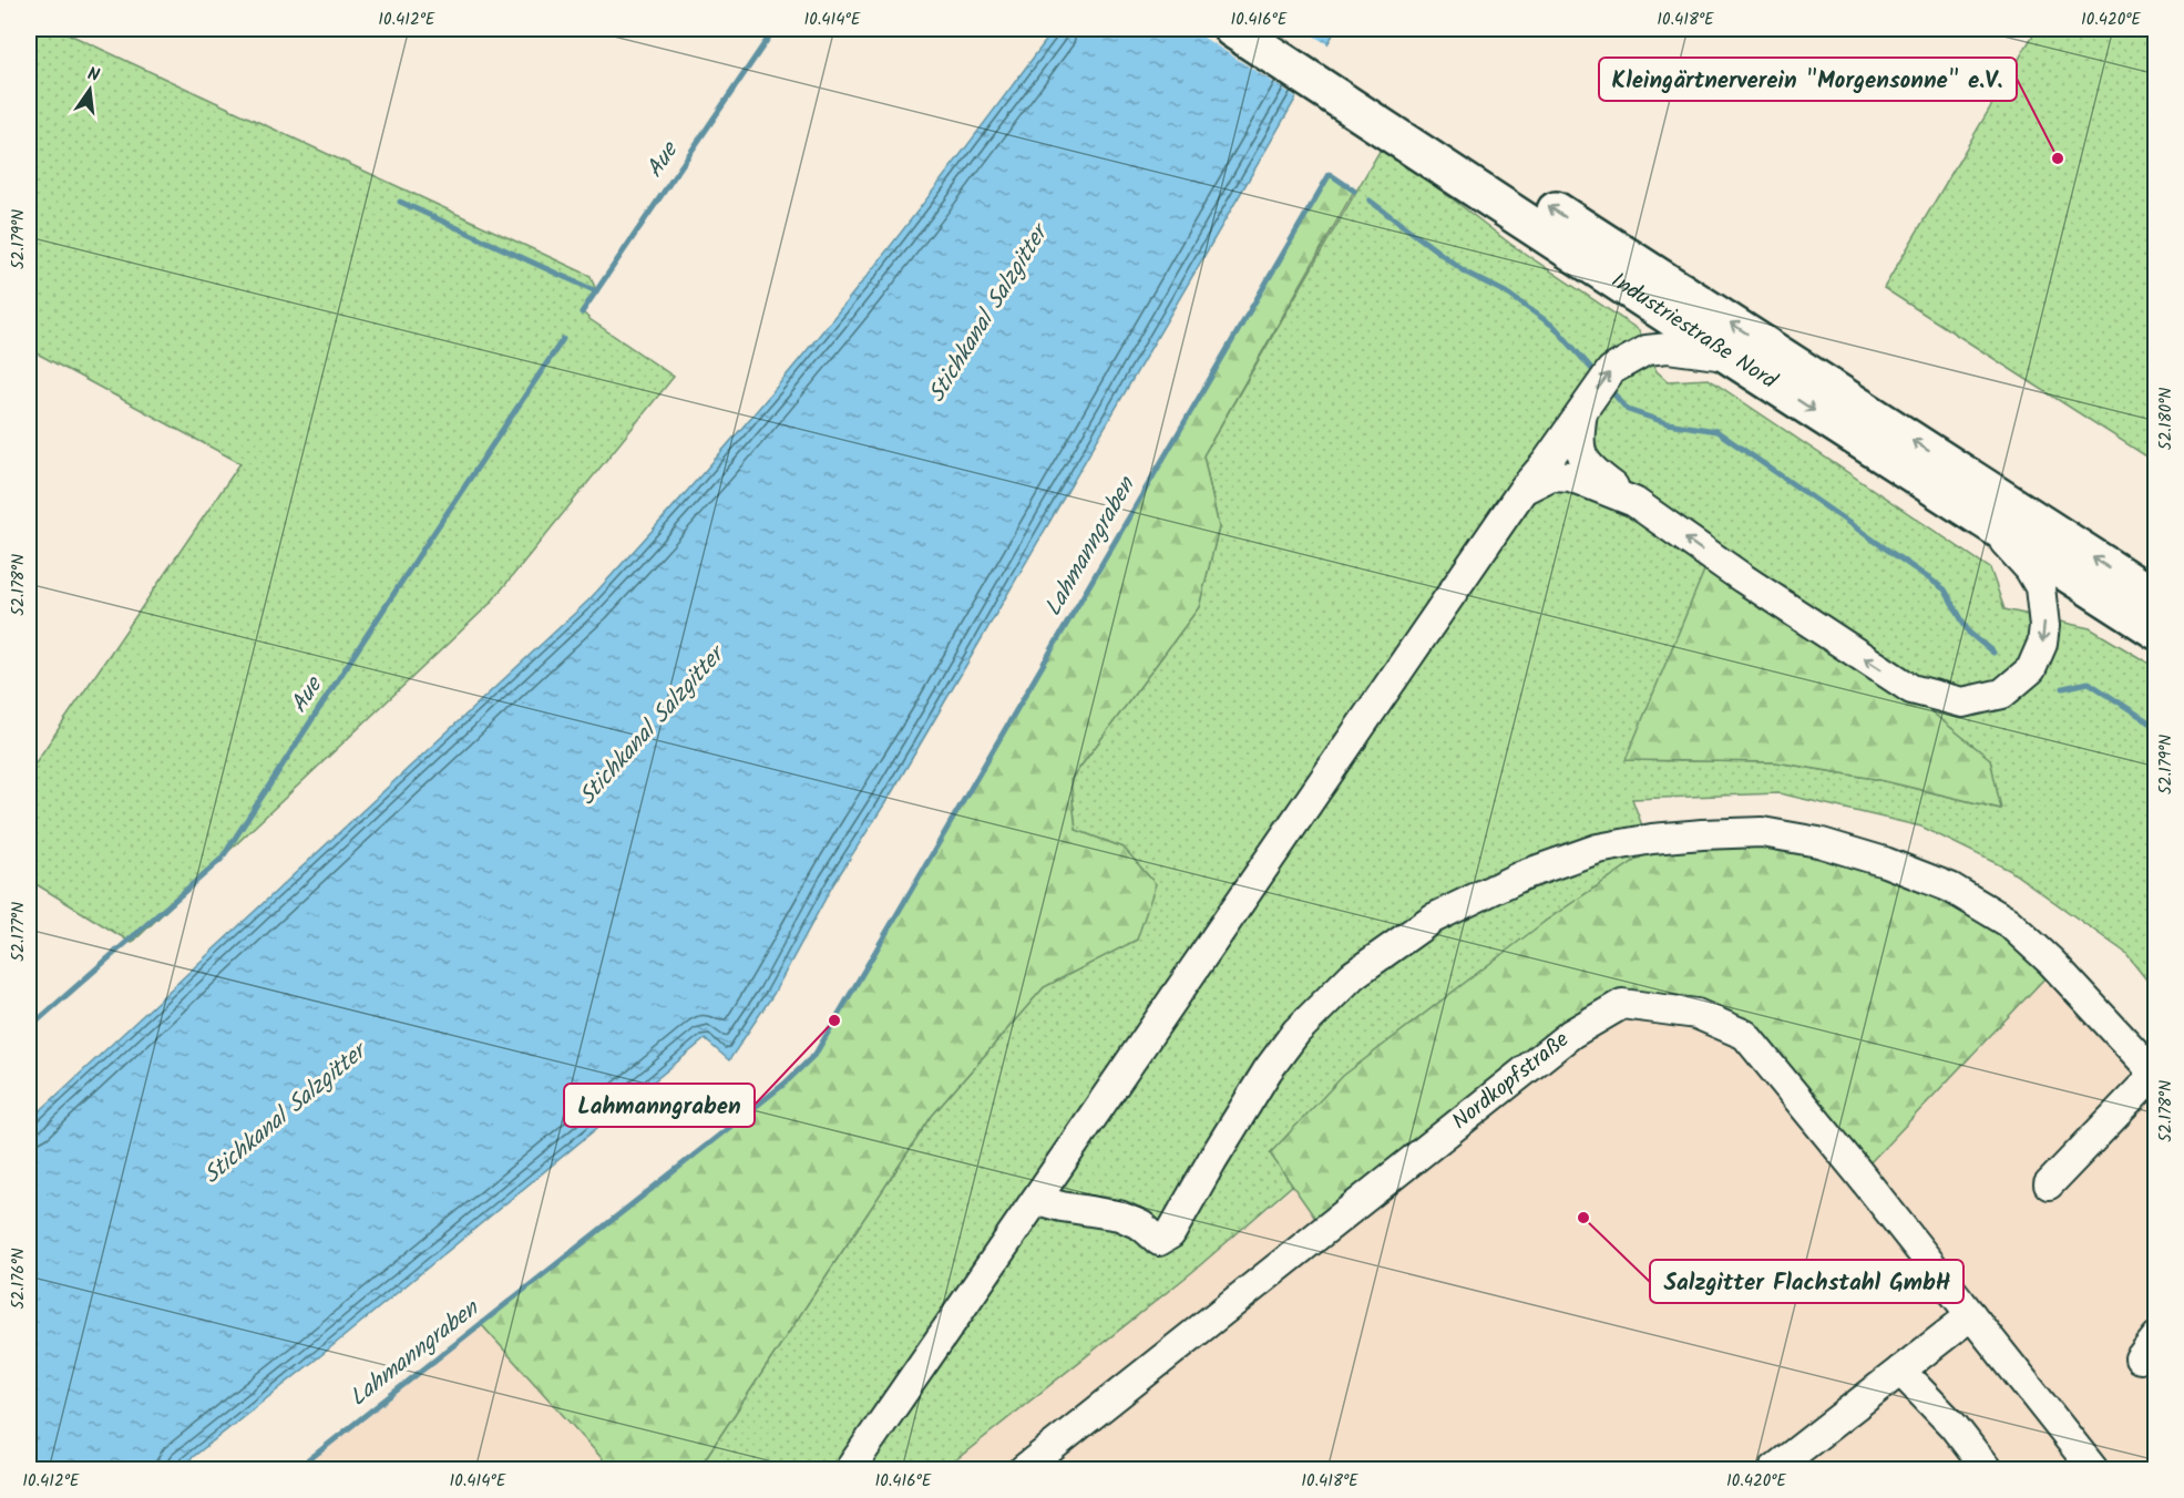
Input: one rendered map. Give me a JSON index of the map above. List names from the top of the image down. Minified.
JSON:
{"streets":{"highway":["Industriestraße Nord"],"lane":["Nordkopfstraße"]},"water":["Aue","Stichkanal Salzgitter","Lahmanngraben"],"places":["Kleingärtnerverein \"Morgensonne\" e.V.","Lahmanngraben","Salzgitter Flachstahl GmbH"],"north":"top","coordinates":["10.412°E","10.414°E","10.416°E","10.418°E","10.420°E","52.179°N","52.180°N","52.178°N","52.177°N","52.176°N"]}
